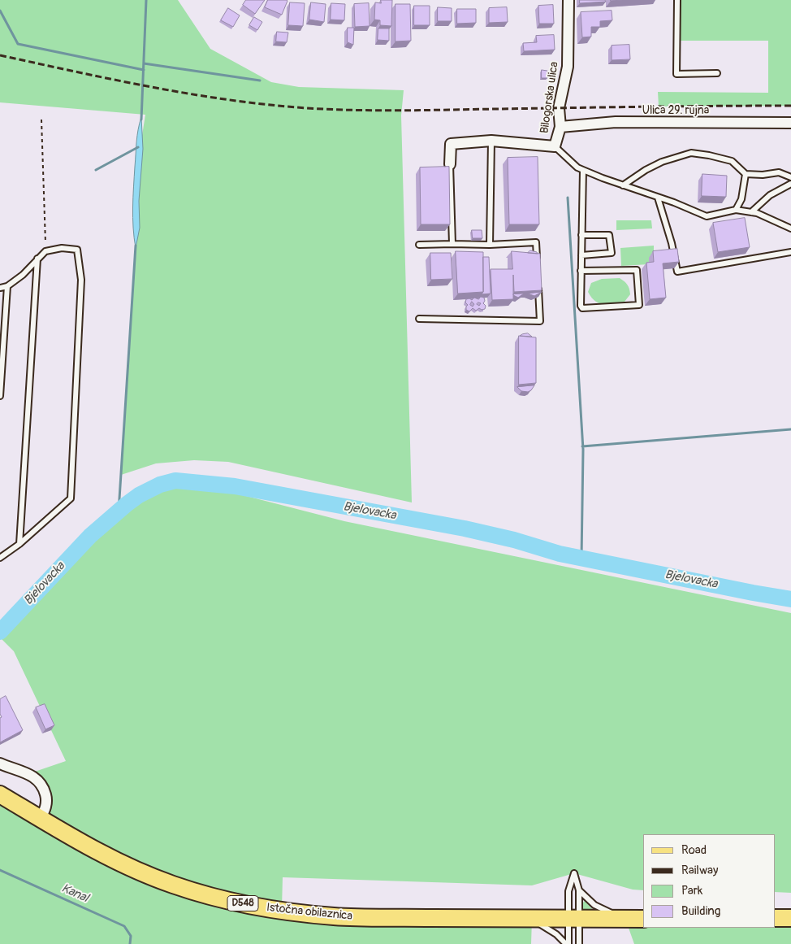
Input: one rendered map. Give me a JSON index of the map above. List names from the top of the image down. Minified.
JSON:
{"streets":{"main road":["D548","Istočna obilaznica"],"street":["Bilogorska ulica","Ulica 29. rujna"]},"crossings":[["Bilogorska ulica","Ulica 29. rujna"]],"water":["Bjelovacka","Kanal"],"legend":["Road","Railway","Park","Building"]}
